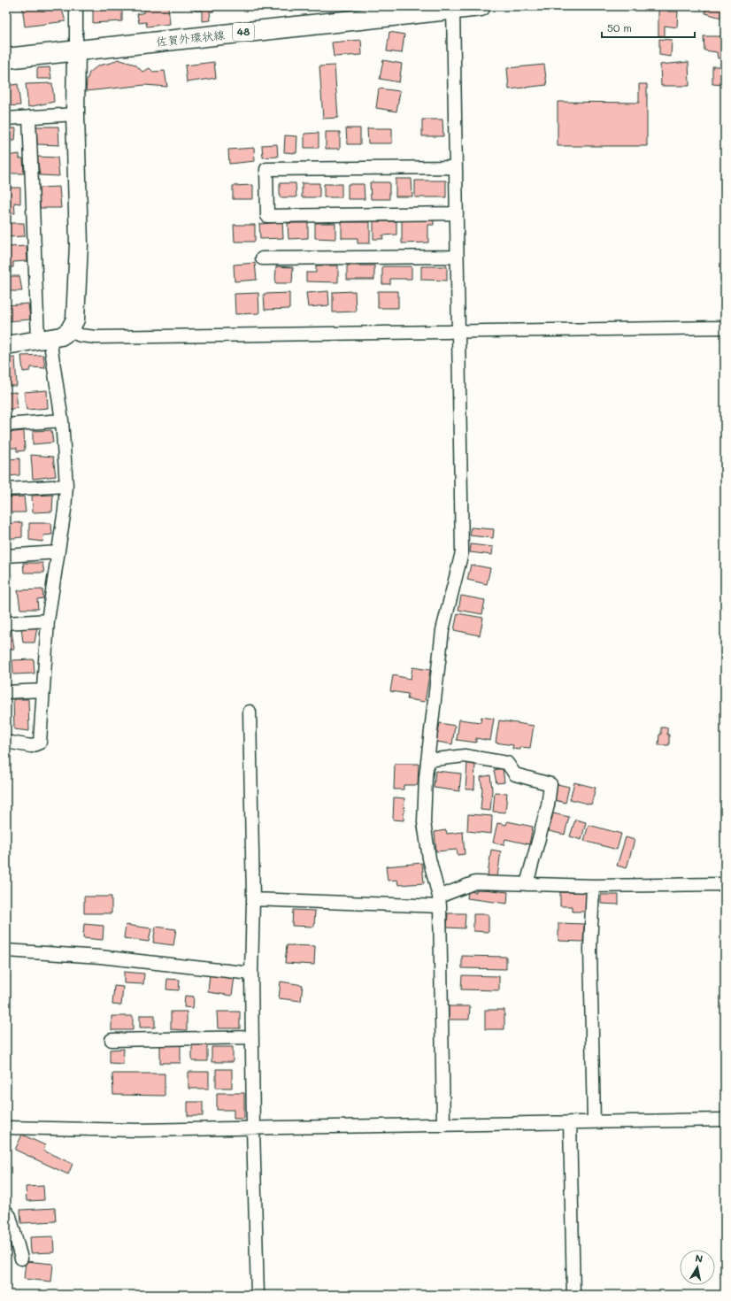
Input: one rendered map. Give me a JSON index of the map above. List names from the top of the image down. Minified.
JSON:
{"streets":{"main road":["48","佐賀外環状線"]},"scale_bar":"50 m","north":"top"}
